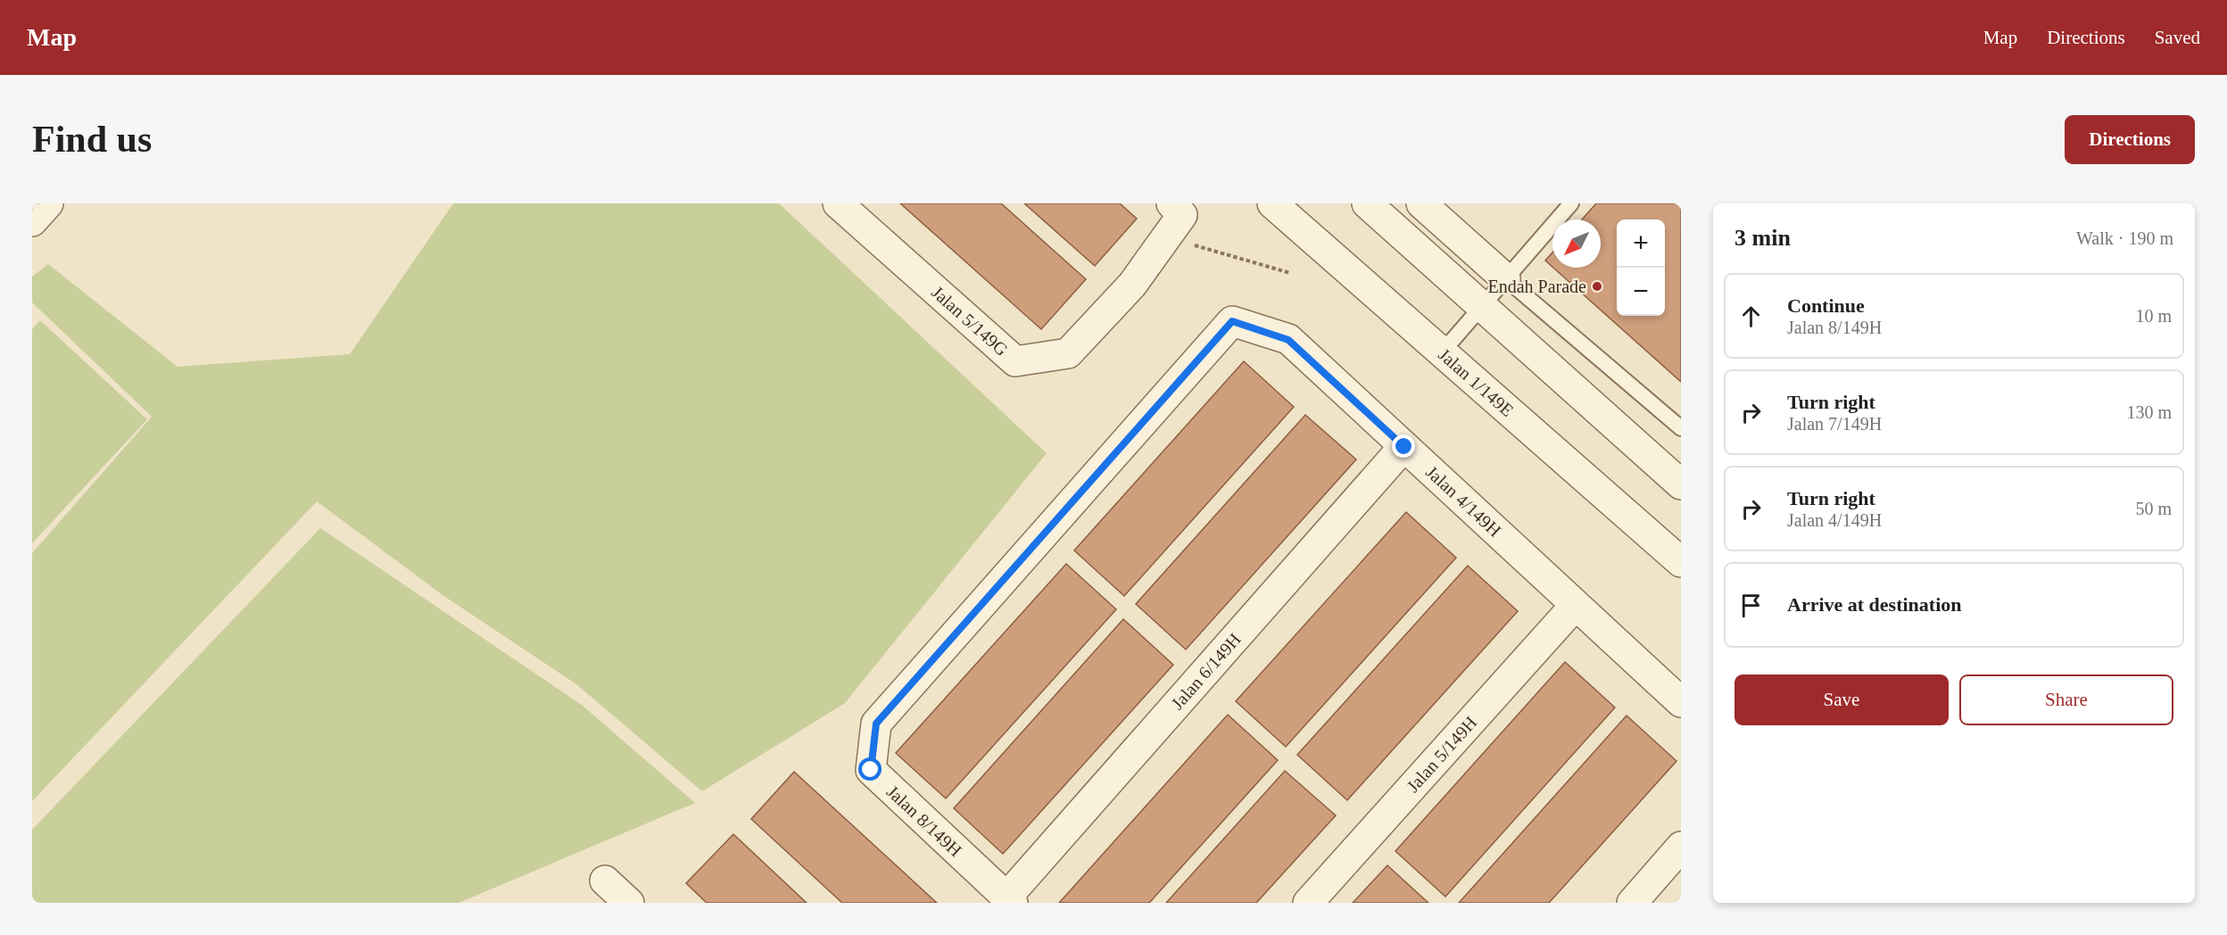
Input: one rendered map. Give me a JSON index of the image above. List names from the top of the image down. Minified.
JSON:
{"streets":{"street":["Jalan 5/149G","Jalan 1/149E","Jalan 4/149H","Jalan 6/149H","Jalan 5/149H","Jalan 8/149H"]},"crossings":[["Jalan 4/149H","Jalan 6/149H"],["Jalan 4/149H","Jalan 5/149H"],["Jalan 4/149H","Jalan 8/149H"],["Jalan 6/149H","Jalan 8/149H"]],"places":["Endah Parade"],"north":"bottom left","page":{"header":"Map","nav":["Map","Directions","Saved"],"buttons":["Directions",["Save","Share"]],"title":"Find us","heading":["3 min","Walk · 190 m"],"map_buttons":["+","−"],"list":[["Continue","Jalan 8/149H","10 m"],["Turn right","Jalan 7/149H","130 m"],["Turn right","Jalan 4/149H","50 m"],"Arrive at destination"]}}
